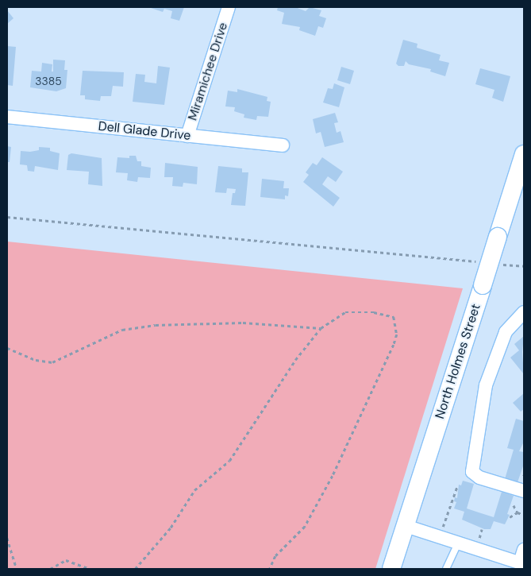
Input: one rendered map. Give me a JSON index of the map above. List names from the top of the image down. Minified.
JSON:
{"streets":{"main road":["North Holmes Street"],"street":["Miramichee Drive","Dell Glade Drive"]},"crossings":[["Miramichee Drive","Dell Glade Drive"]],"house_numbers":["3385"]}
